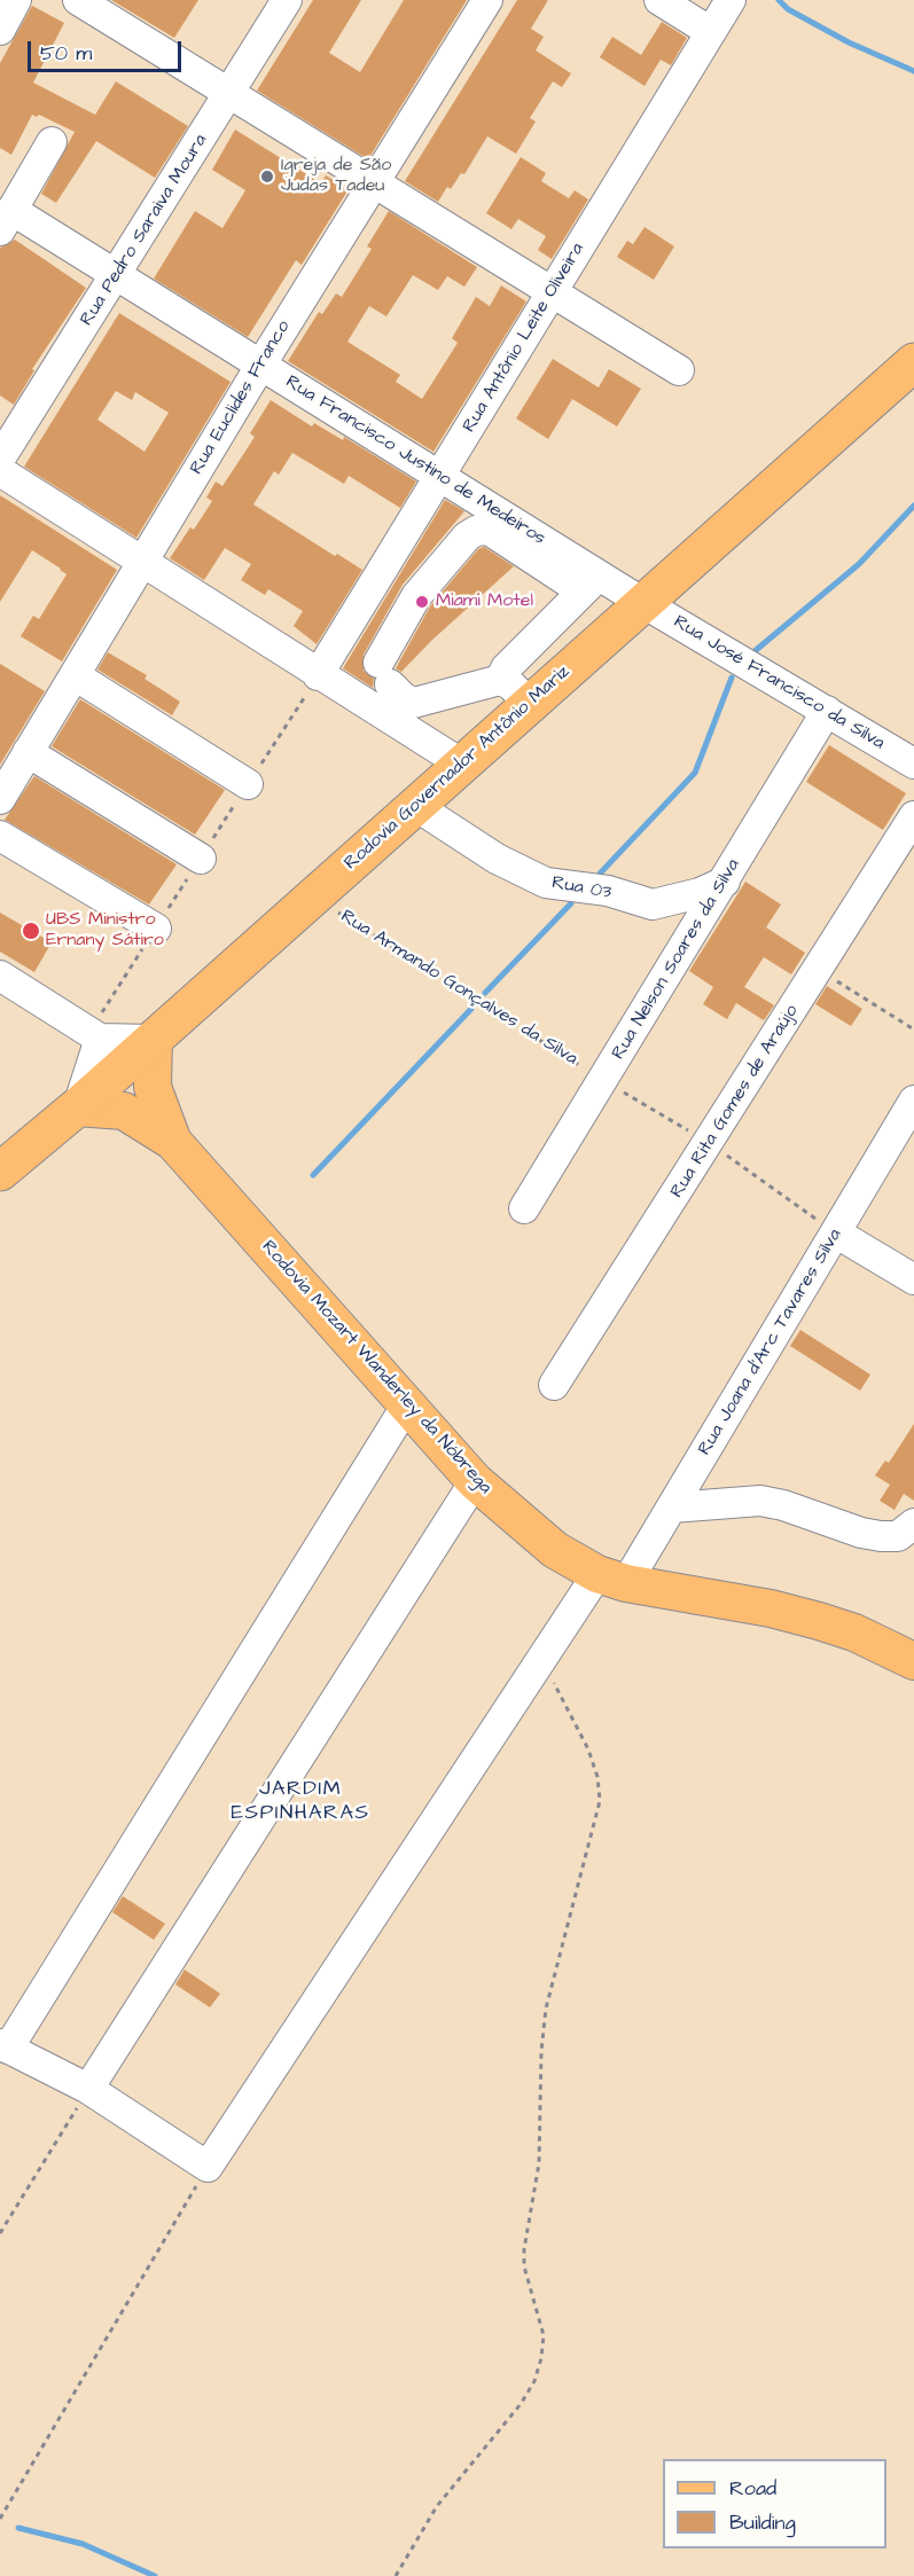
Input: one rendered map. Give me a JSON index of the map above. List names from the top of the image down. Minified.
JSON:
{"streets":{"highway":["Rodovia Governador Antônio Mariz"],"main road":["Rodovia Mozart Wanderley da Nóbrega"],"street":["Rua Pedro Saraiva Moura","Rua Antônio Leite Oliveira","Rua Euclides Franco","Rua Francisco Justino de Medeiros","Rua José Francisco da Silva","Rua 03","Rua Nelson Soares da Silva","Rua Rita Gomes de Araújo","Rua Joana d'Arc Tavares Silva"],"path":["Rua Armando Gonçalves da Silva"]},"crossings":[["Rua Pedro Saraiva Moura","Rua Francisco Justino de Medeiros"],["Rua Antônio Leite Oliveira","Rua Francisco Justino de Medeiros"],["Rua Euclides Franco","Rua Francisco Justino de Medeiros"],["Rua Francisco Justino de Medeiros","Rua José Francisco da Silva"],["Rua Francisco Justino de Medeiros","Rodovia Governador Antônio Mariz"],["Rua José Francisco da Silva","Rodovia Governador Antônio Mariz"],["Rua José Francisco da Silva","Rua Nelson Soares da Silva"],["Rodovia Governador Antônio Mariz","Rua 03"],["Rodovia Governador Antônio Mariz","Rua Armando Gonçalves da Silva"],["Rodovia Governador Antônio Mariz","Rodovia Mozart Wanderley da Nóbrega"],["Rua 03","Rua Nelson Soares da Silva"],["Rua Nelson Soares da Silva","Rua Armando Gonçalves da Silva"],["Rua Joana d'Arc Tavares Silva","Rodovia Mozart Wanderley da Nóbrega"]],"districts":["JARDIM ESPINHARAS"],"places":["Igreja de São Judas Tadeu","Miami Motel","UBS Ministro Ernany Sátiro"],"legend":["Road","Building"],"scale_bar":"50 m"}
